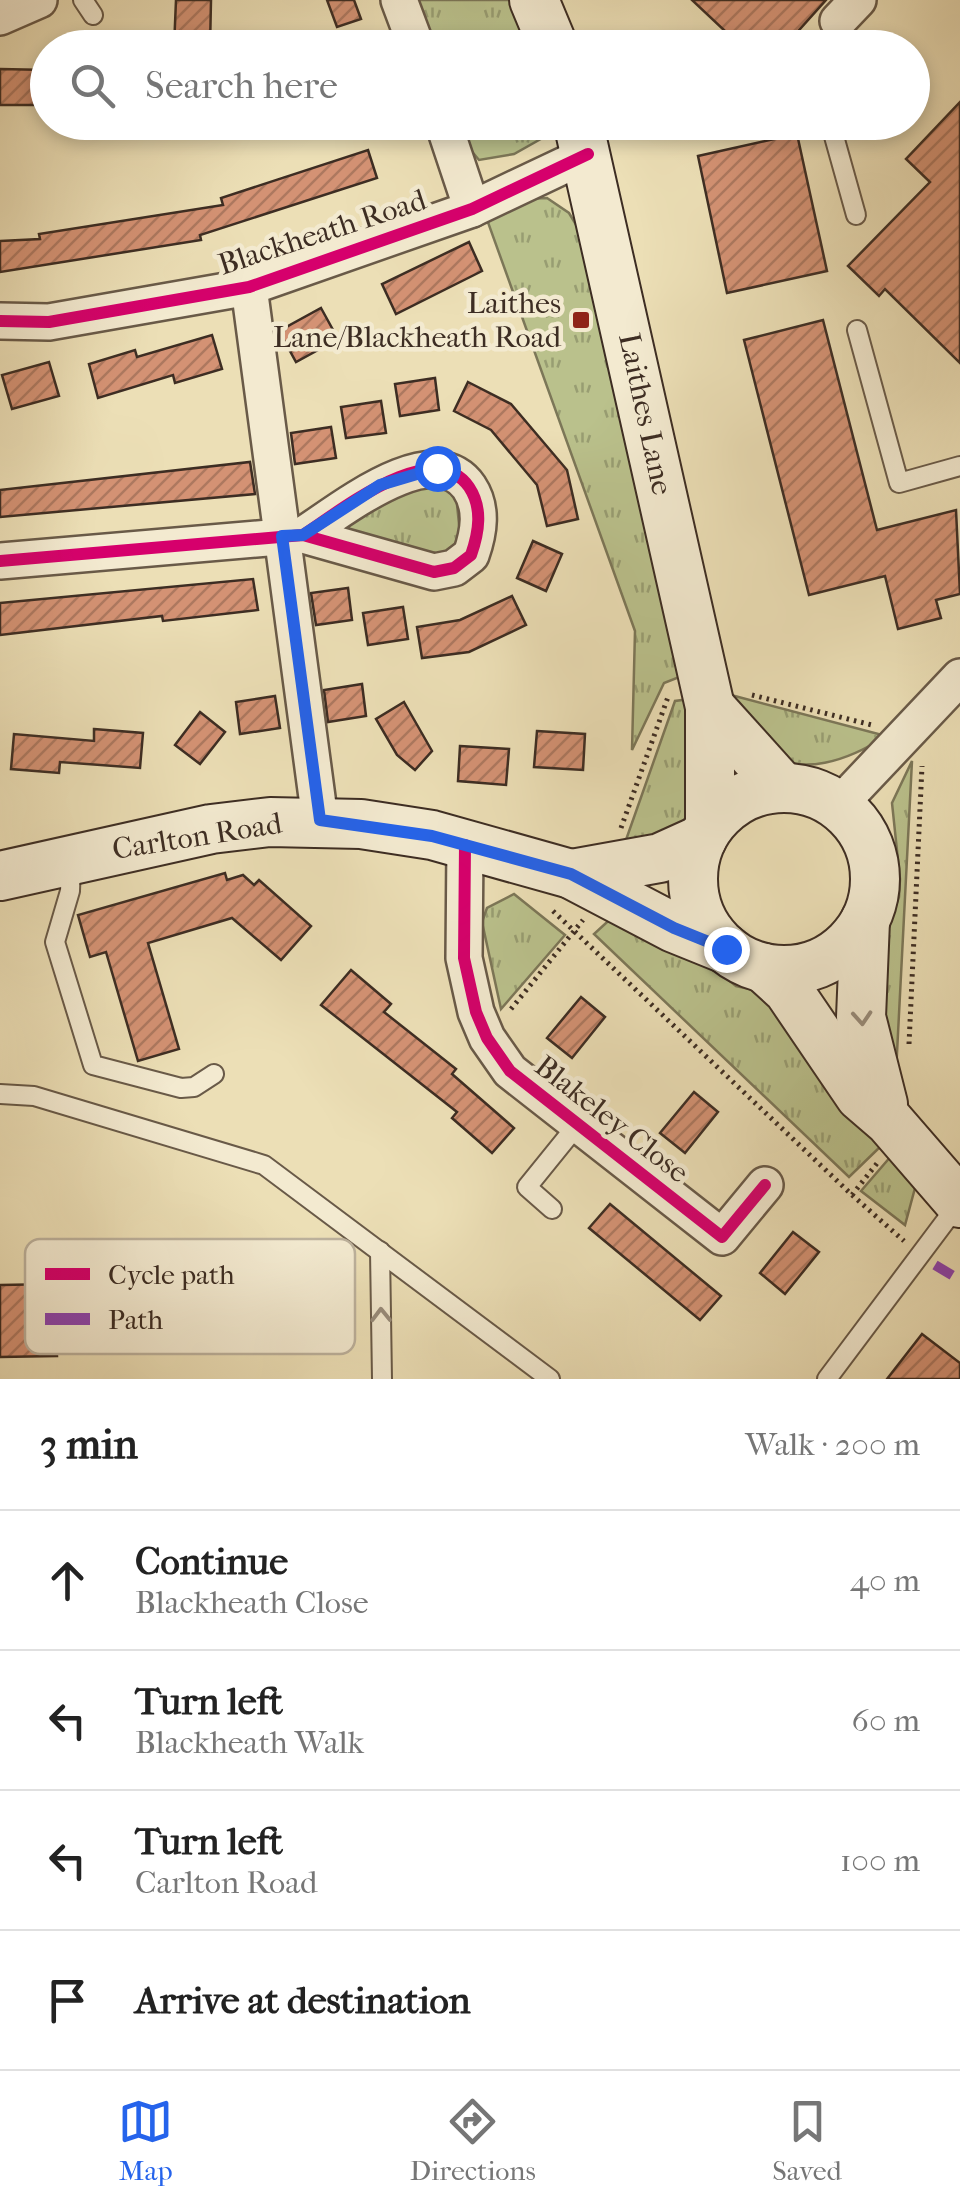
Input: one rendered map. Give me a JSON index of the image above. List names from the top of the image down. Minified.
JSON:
{"streets":{"main road":["Laithes Lane","Carlton Road"],"street":["Blackheath Road","Blakeley Close"]},"crossings":[["Laithes Lane","Carlton Road"],["Carlton Road","Blakeley Close"]],"places":{"transit":["Laithes Lane/Blackheath Road"]},"legend":["Cycle path","Path"],"page":{"search":"Search here","heading":["3 min","Walk · 200 m"],"list":[["Continue","Blackheath Close","40 m"],["Turn left","Blackheath Walk","60 m"],["Turn left","Carlton Road","100 m"],"Arrive at destination"],"nav":["Map","Directions","Saved"]}}
